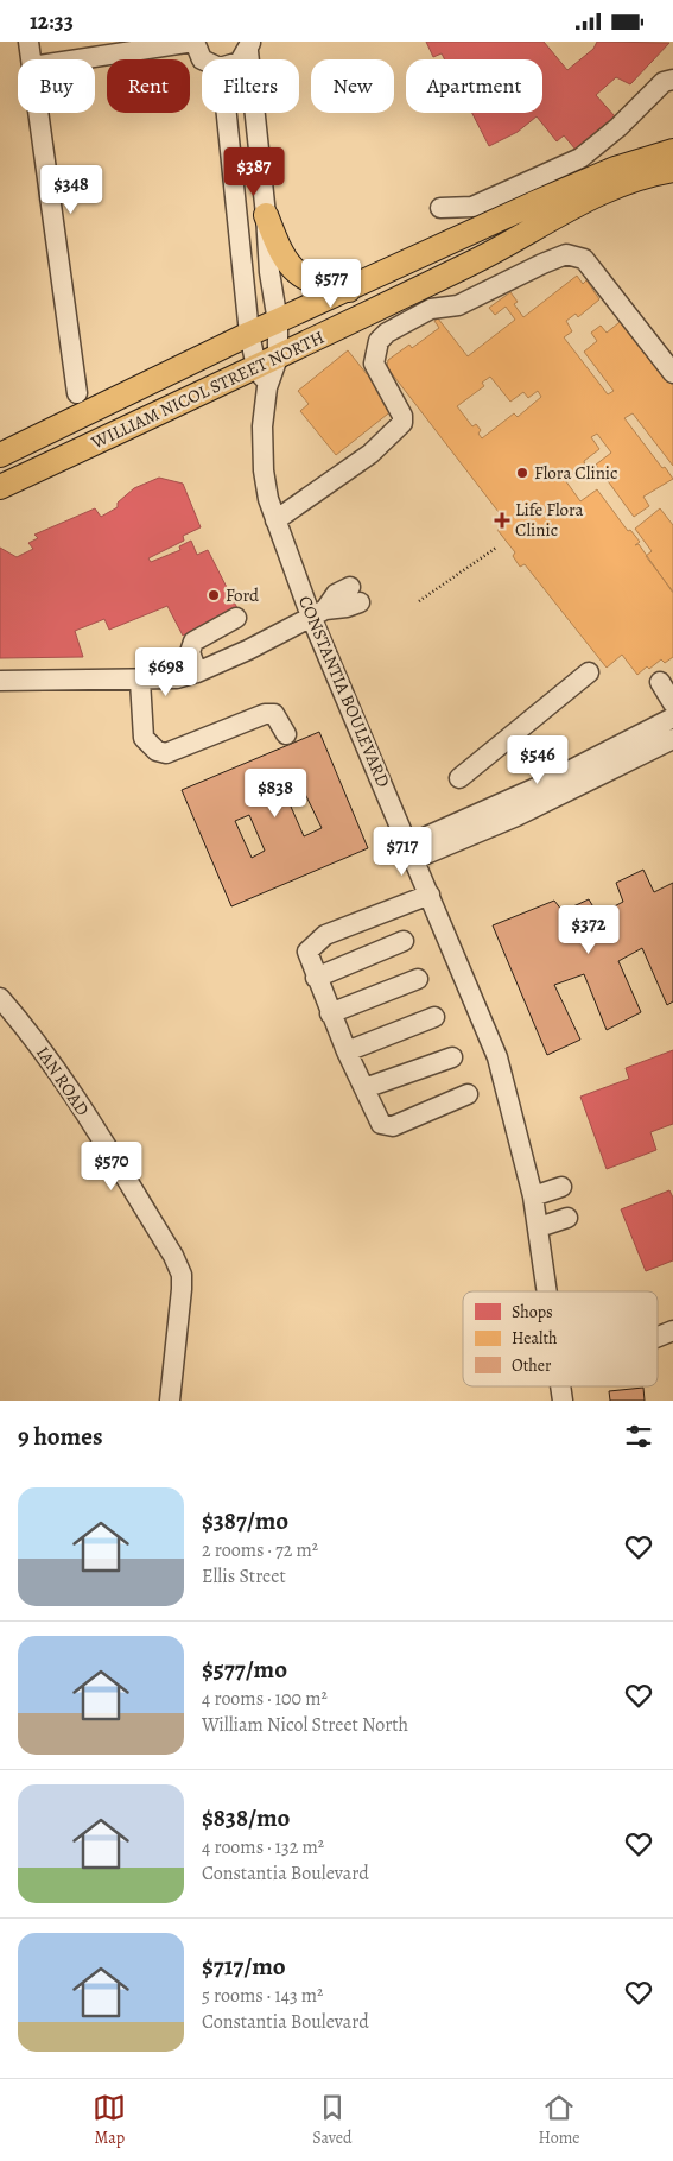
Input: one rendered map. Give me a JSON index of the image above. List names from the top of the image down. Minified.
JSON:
{"streets":{"main road":["WILLIAM NICOL STREET NORTH"],"street":["CONSTANTIA BOULEVARD","IAN ROAD"]},"crossings":[["WILLIAM NICOL STREET NORTH","CONSTANTIA BOULEVARD"]],"places":{"other":["Flora Clinic","Ford"],"health":["Life Flora Clinic"]},"legend":["Shops","Health","Other"],"page":{"status":"12:33","chip":["Buy","Rent","Filters","New","Apartment"],"price":["$387","$348","$577","$698","$546","$838","$717","$372","$570"],"heading":"9 homes","list":[{"name":"$387/mo","note":"2 rooms · 72 m² · Ellis Street"},{"name":"$577/mo","note":"4 rooms · 100 m² · William Nicol Street North"},{"name":"$838/mo","note":"4 rooms · 132 m² · Constantia Boulevard"},{"name":"$717/mo","note":"5 rooms · 143 m² · Constantia Boulevard"}],"tabs":["Map","Saved","Home"]}}
